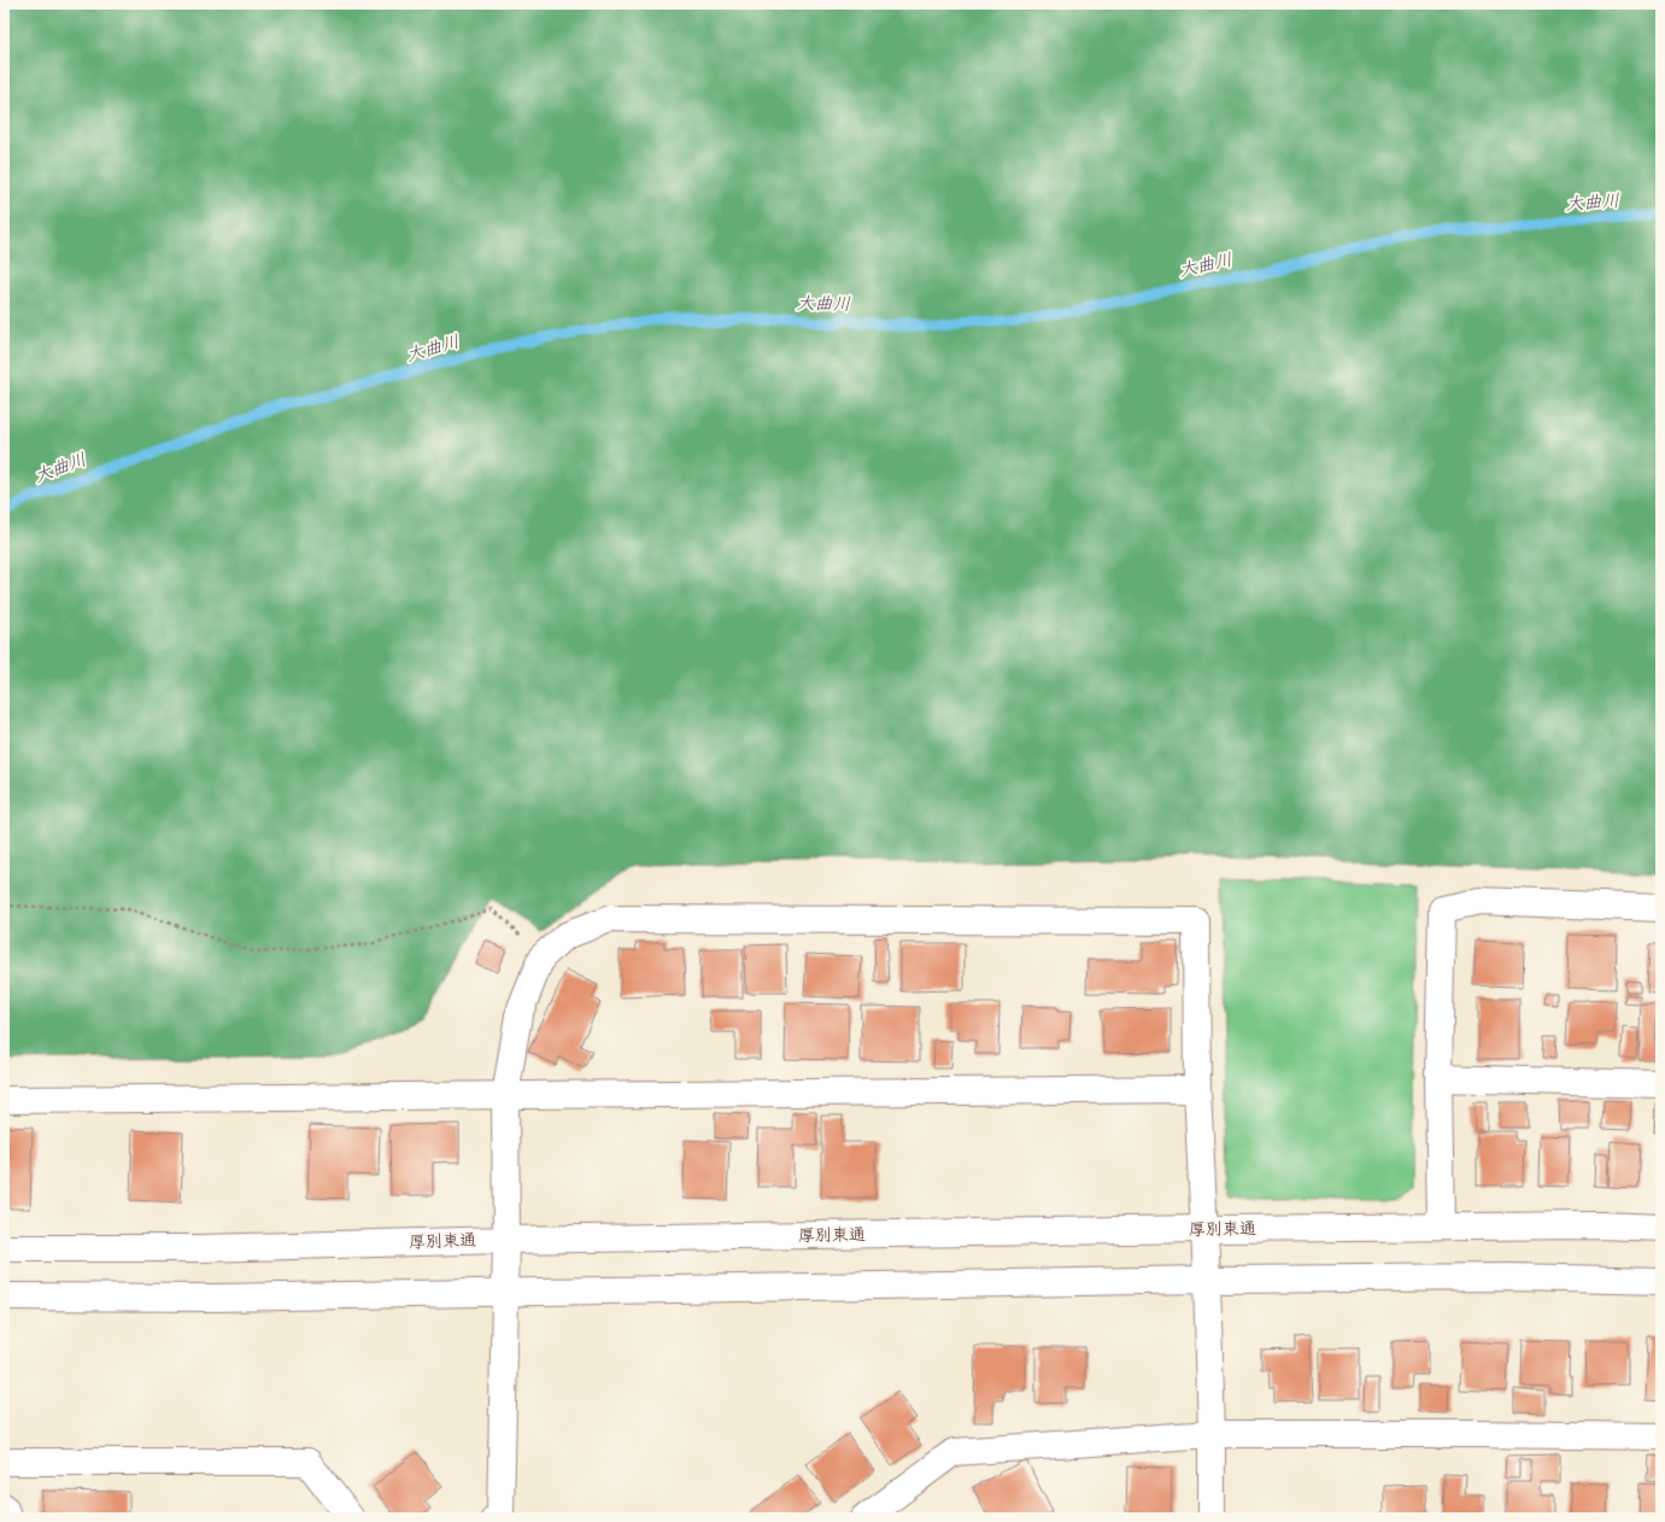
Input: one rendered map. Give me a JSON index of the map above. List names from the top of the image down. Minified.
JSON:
{"streets":{"street":["厚別東通"]},"water":["大曲川"]}
